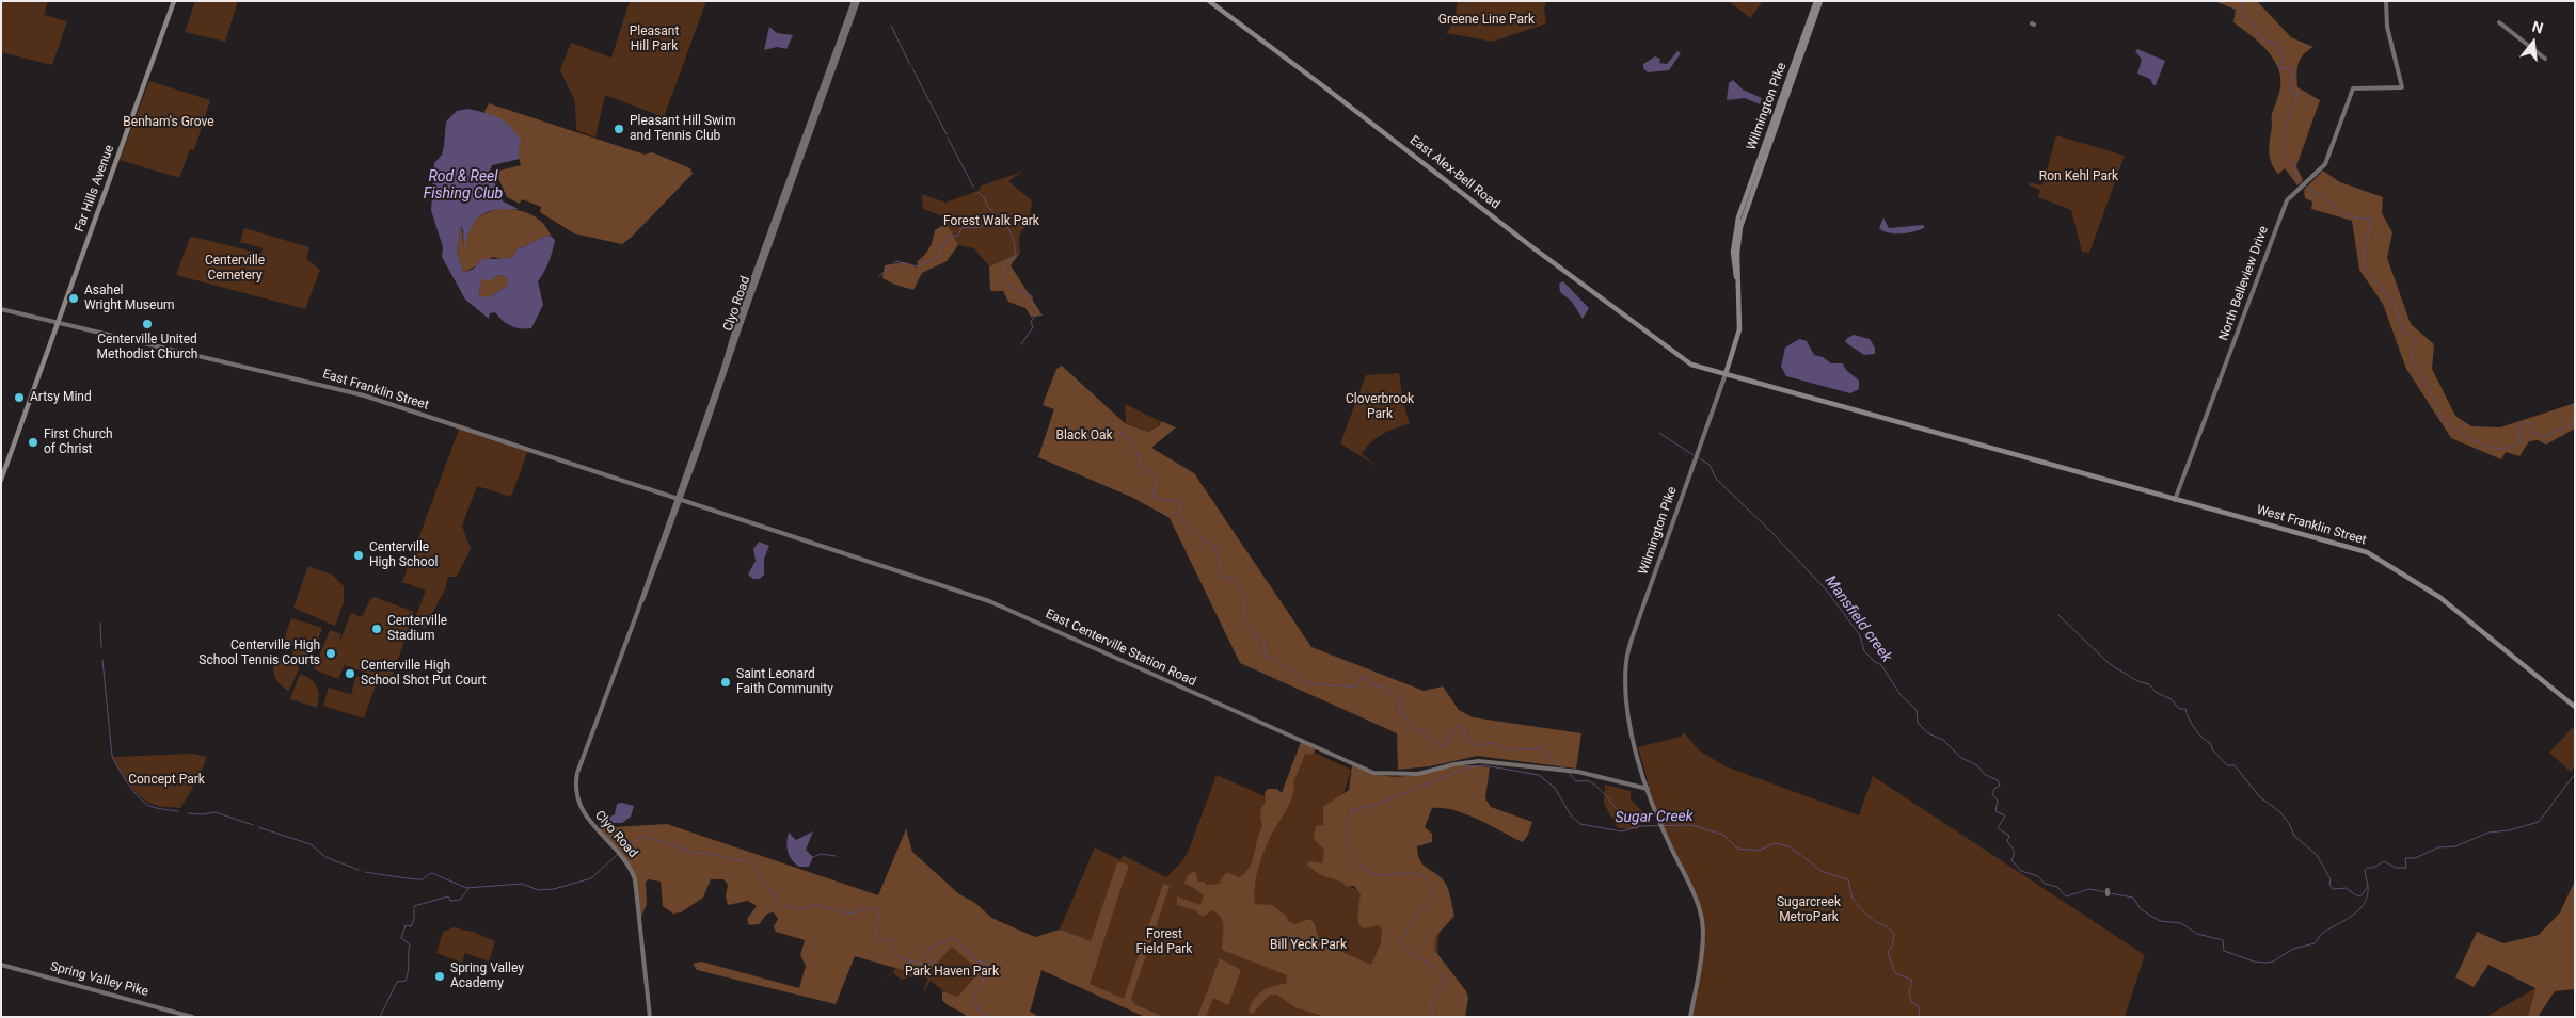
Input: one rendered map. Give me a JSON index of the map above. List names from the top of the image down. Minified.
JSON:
{"streets":{"main road":["Wilmington Pike","East Alex-Bell Road","Far Hills Avenue","West Franklin Street"],"street":["North Belleview Drive","Clyo Road","East Franklin Street","East Centerville Station Road","Spring Valley Pike"]},"crossings":[["Wilmington Pike","West Franklin Street"],["Wilmington Pike","East Centerville Station Road"],["East Alex-Bell Road","West Franklin Street"],["Far Hills Avenue","East Franklin Street"],["North Belleview Drive","West Franklin Street"],["Clyo Road","East Franklin Street"],["Clyo Road","East Centerville Station Road"],["East Franklin Street","East Centerville Station Road"]],"water":["Rod & Reel Fishing Club","Mansfield creek","Sugar Creek"],"parks":["Greene Line Park","Pleasant Hill Park","Benham's Grove","Ron Kehl Park","Forest Walk Park","Centerville Cemetery","Cloverbrook Park","Black Oak","Concept Park","Sugarcreek MetroPark","Forest Field Park","Bill Yeck Park","Park Haven Park"],"places":["Pleasant Hill Swim and Tennis Club","Asahel Wright Museum","Centerville United Methodist Church","Artsy Mind","First Church of Christ","Centerville High School","Centerville Stadium","Centerville High School Tennis Courts","Centerville High School Shot Put Court","Saint Leonard Faith Community","Spring Valley Academy"],"north":"top"}
